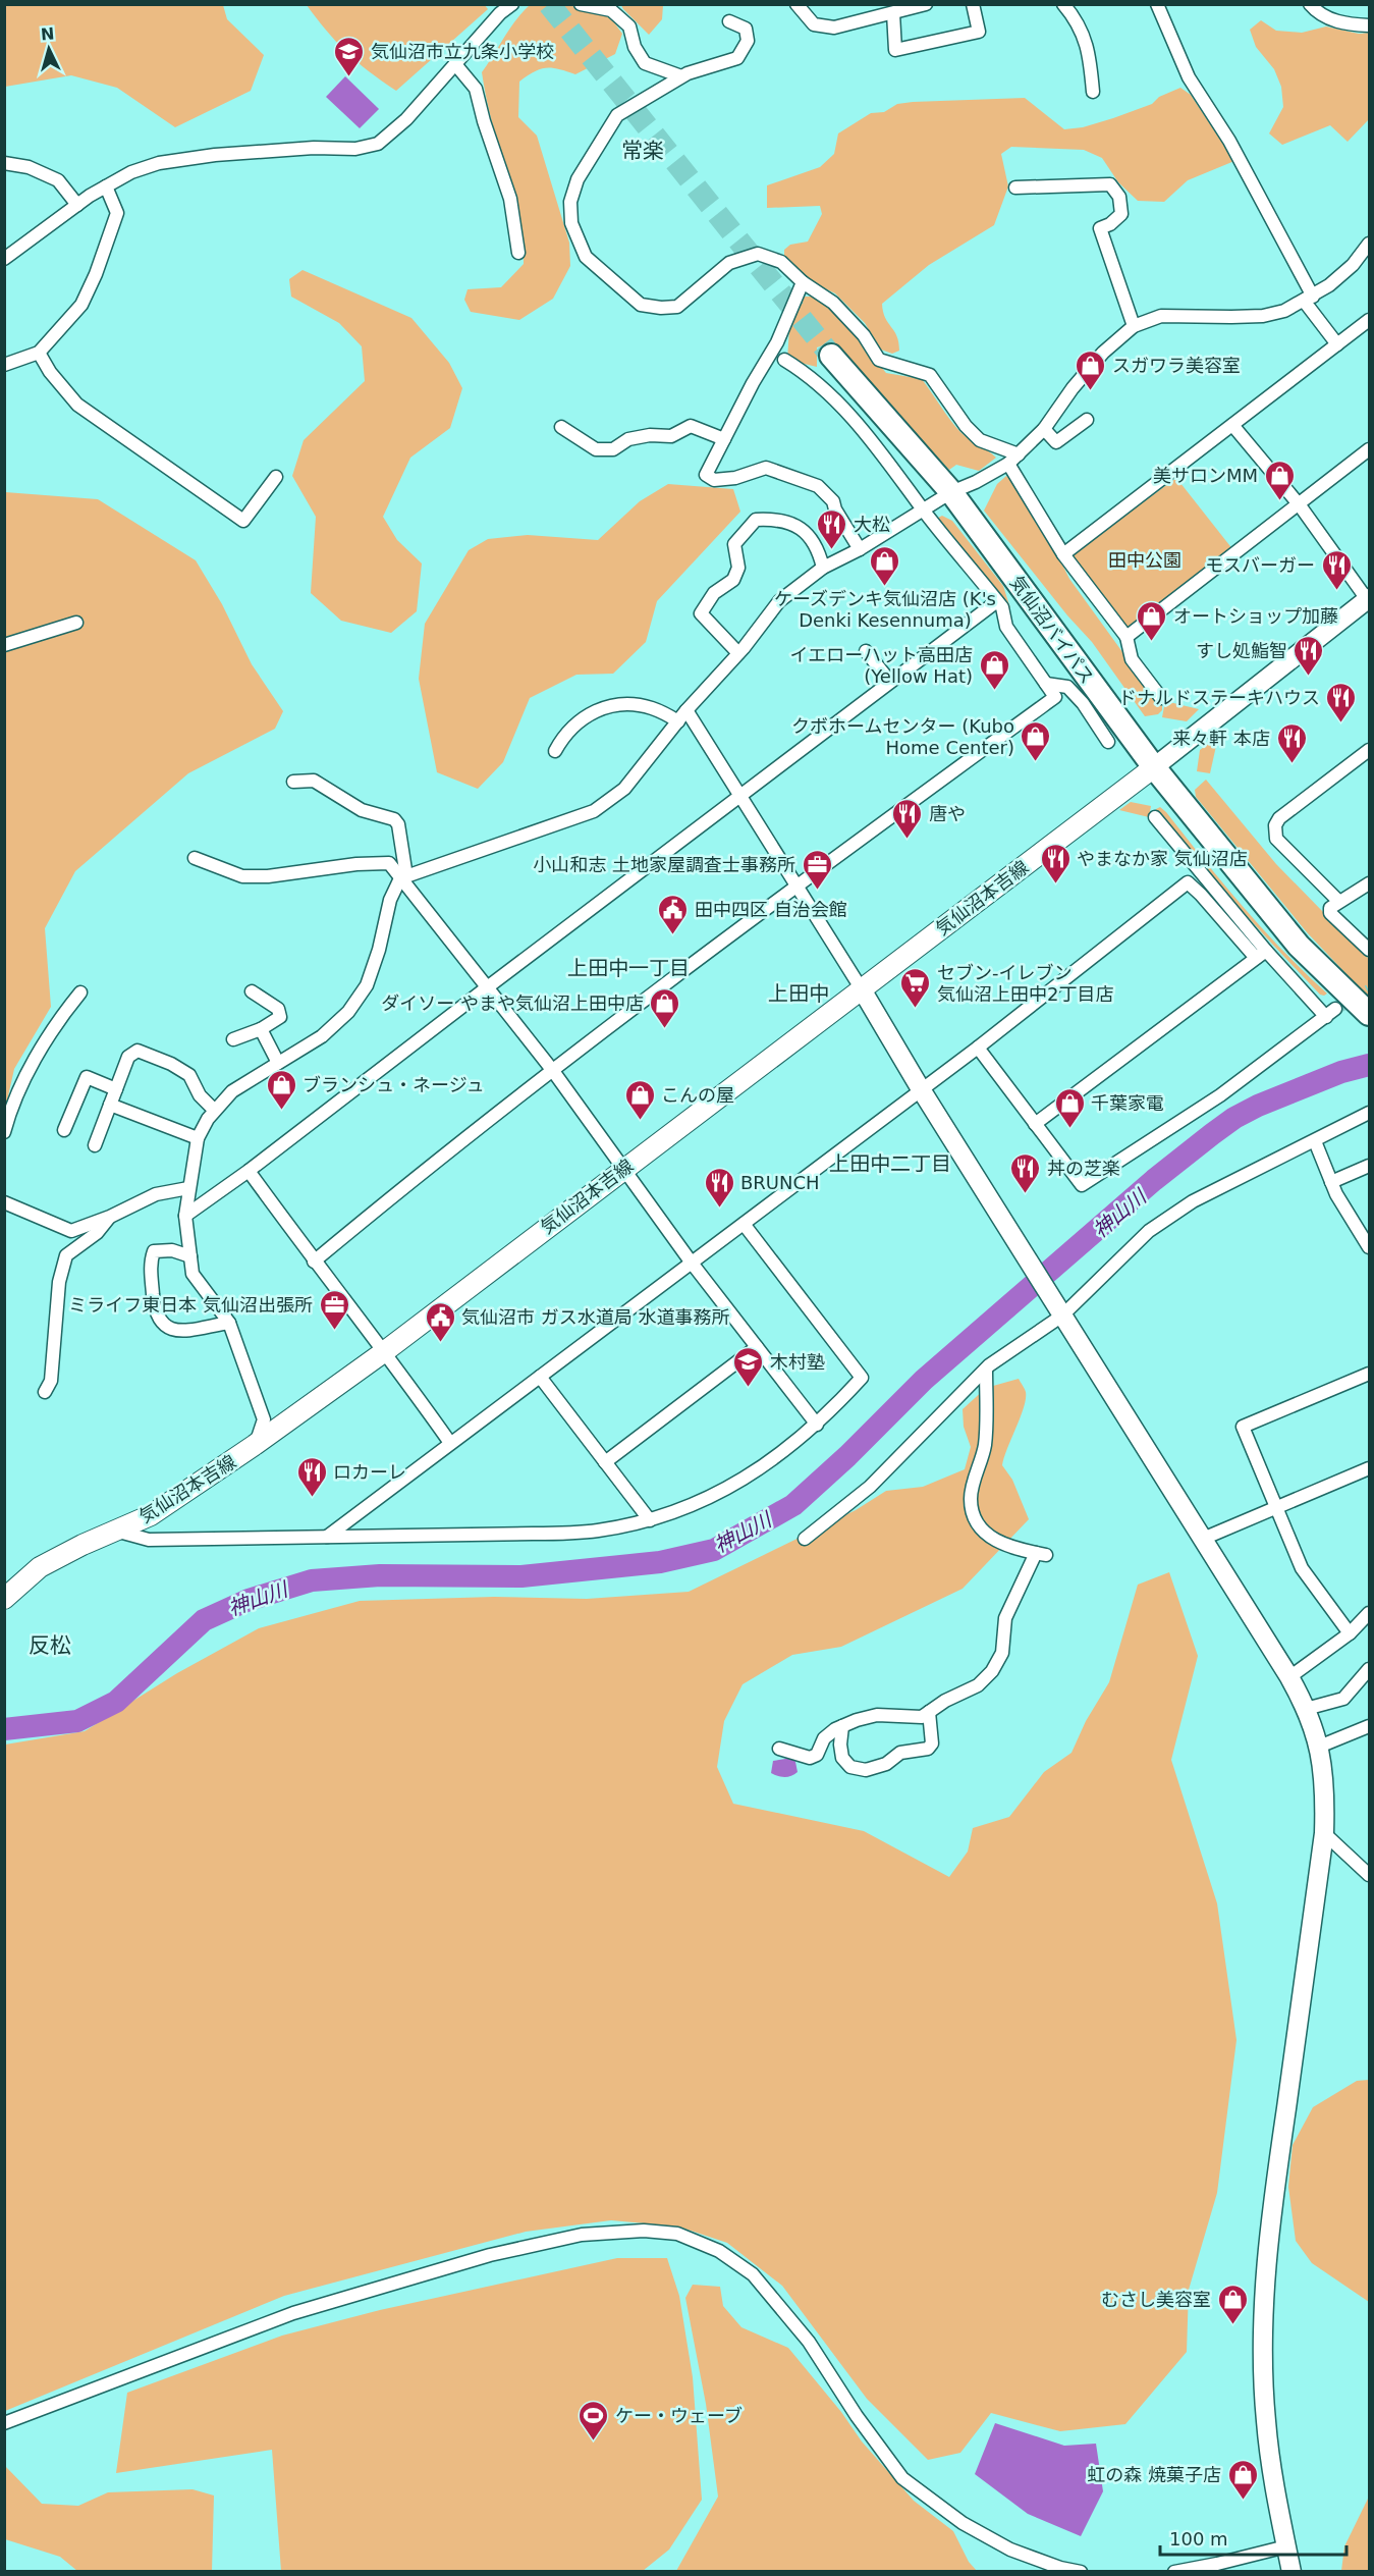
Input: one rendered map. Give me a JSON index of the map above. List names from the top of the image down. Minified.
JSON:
{"streets":{"highway":["気仙沼バイパス"],"main road":["気仙沼本吉線"]},"crossings":[["気仙沼バイパス","気仙沼本吉線"]],"districts":["常楽","上田中一丁目","上田中","上田中二丁目","反松"],"water":["神山川"],"parks":["田中公園"],"places":{"school or university":["気仙沼市立九条小学校","木村塾"],"shop":["スガワラ美容室","美サロンMM","ケーズデンキ気仙沼店 (K's Denki Kesennuma)","オートショップ加藤","イエローハット高田店 (Yellow Hat)","クボホームセンター (Kubo Home Center)","ダイソー やまや気仙沼上田中店","ブランシュ・ネージュ","こんの屋","千葉家電","むさし美容室","虹の森 焼菓子店"],"restaurant":["大松","モスバーガー","すし処鮨智","ドナルドステーキハウス","来々軒 本店","唐や","やまなか家 気仙沼店","丼の芝楽","BRUNCH","ロカーレ"],"office":["小山和志 土地家屋調査士事務所","ミライフ東日本 気仙沼出張所"],"public building":["田中四区 自治会館","気仙沼市 ガス水道局 水道事務所"],"supermarket":["セブン-イレブン 気仙沼上田中2丁目店"],"sports":["ケー・ウェーブ"]},"scale_bar":"100 m","north":"top"}
